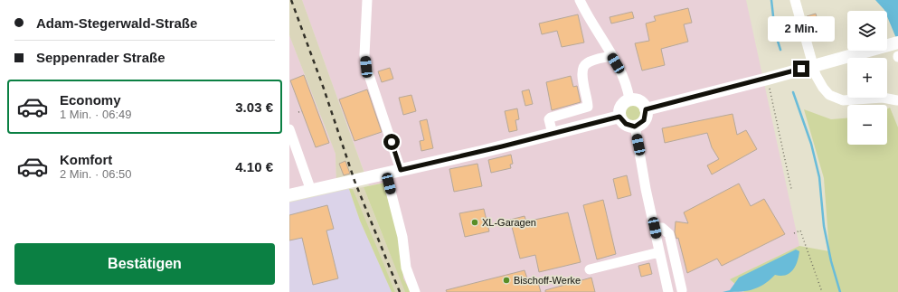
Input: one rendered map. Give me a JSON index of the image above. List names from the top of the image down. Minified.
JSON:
{"places":["XL-Garagen","Bischoff-Werke"],"page":{"banner":["Adam-Stegerwald-Straße","Seppenrader Straße"],"map_buttons":["+","−"],"bubble":"2 Min.","list":[{"name":"Economy","note":"1 Min. · 06:49","value":"3.03 €"},{"name":"Komfort","note":"2 Min. · 06:50","value":"4.10 €"}],"buttons":"Bestätigen"}}
